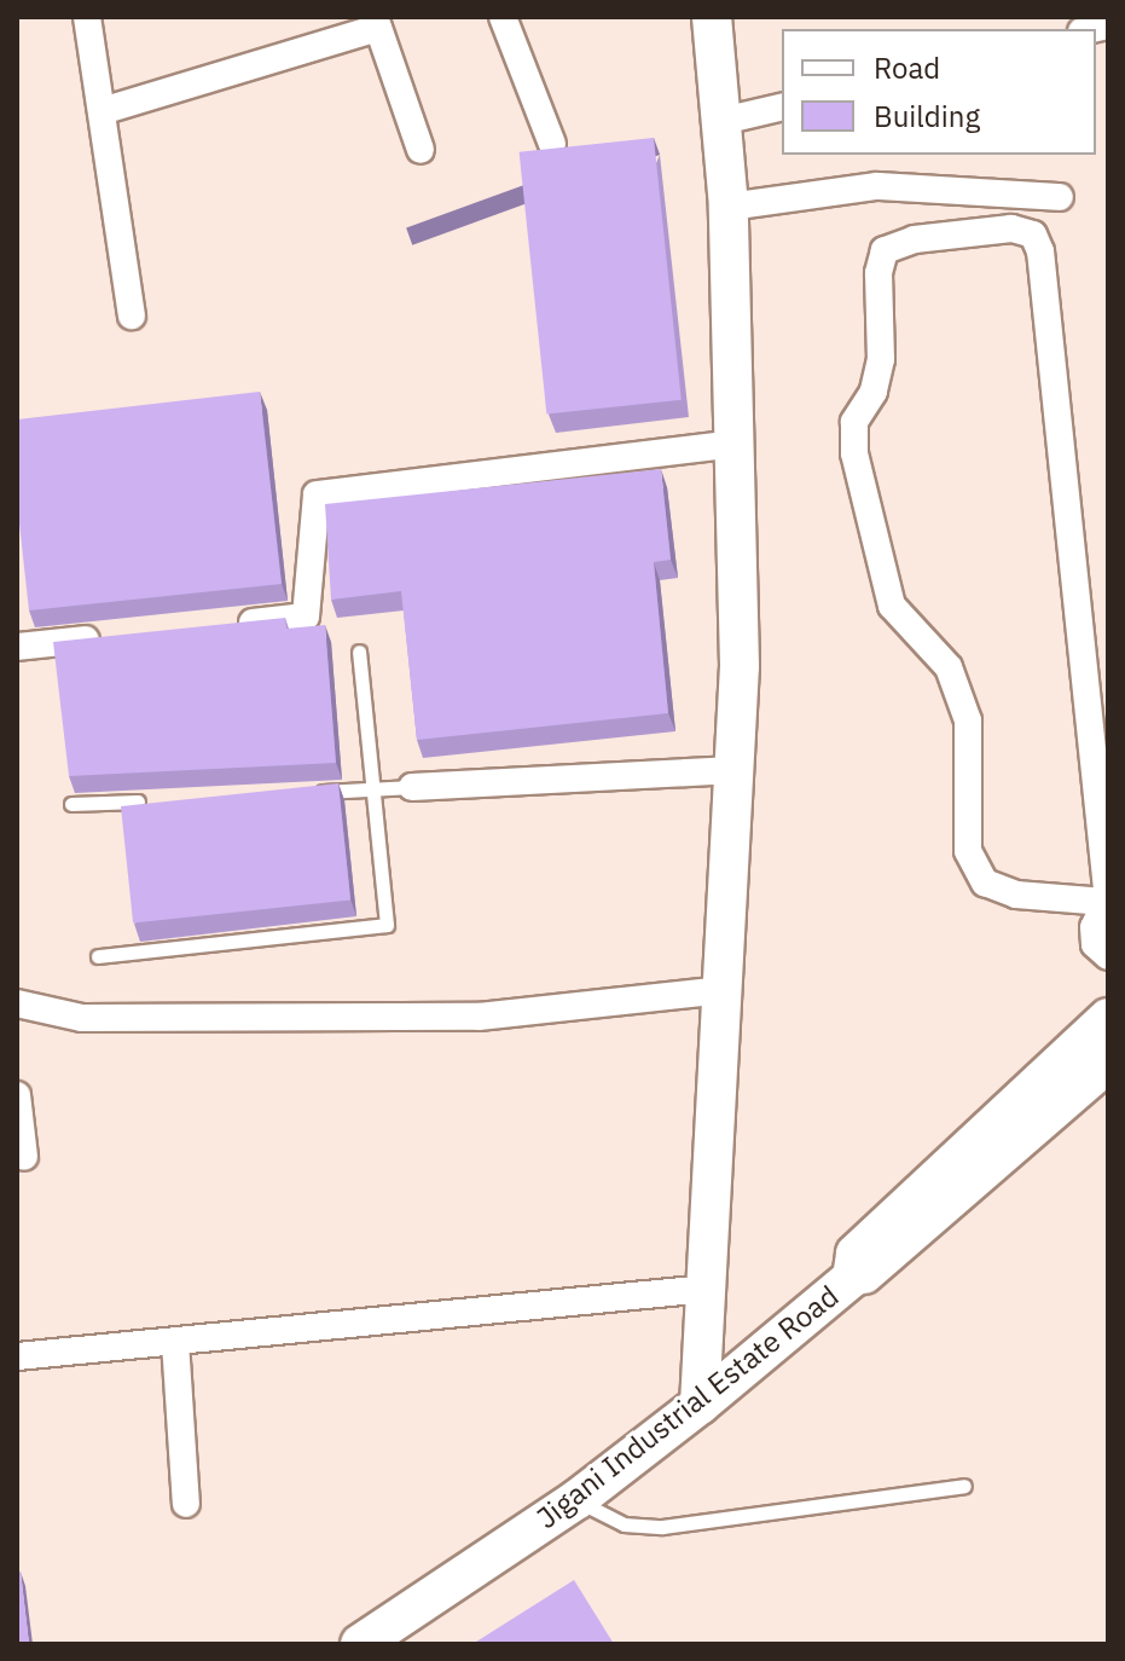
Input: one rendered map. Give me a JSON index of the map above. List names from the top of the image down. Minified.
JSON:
{"streets":{"street":["Jigani Industrial Estate Road"]},"legend":["Road","Building"]}
